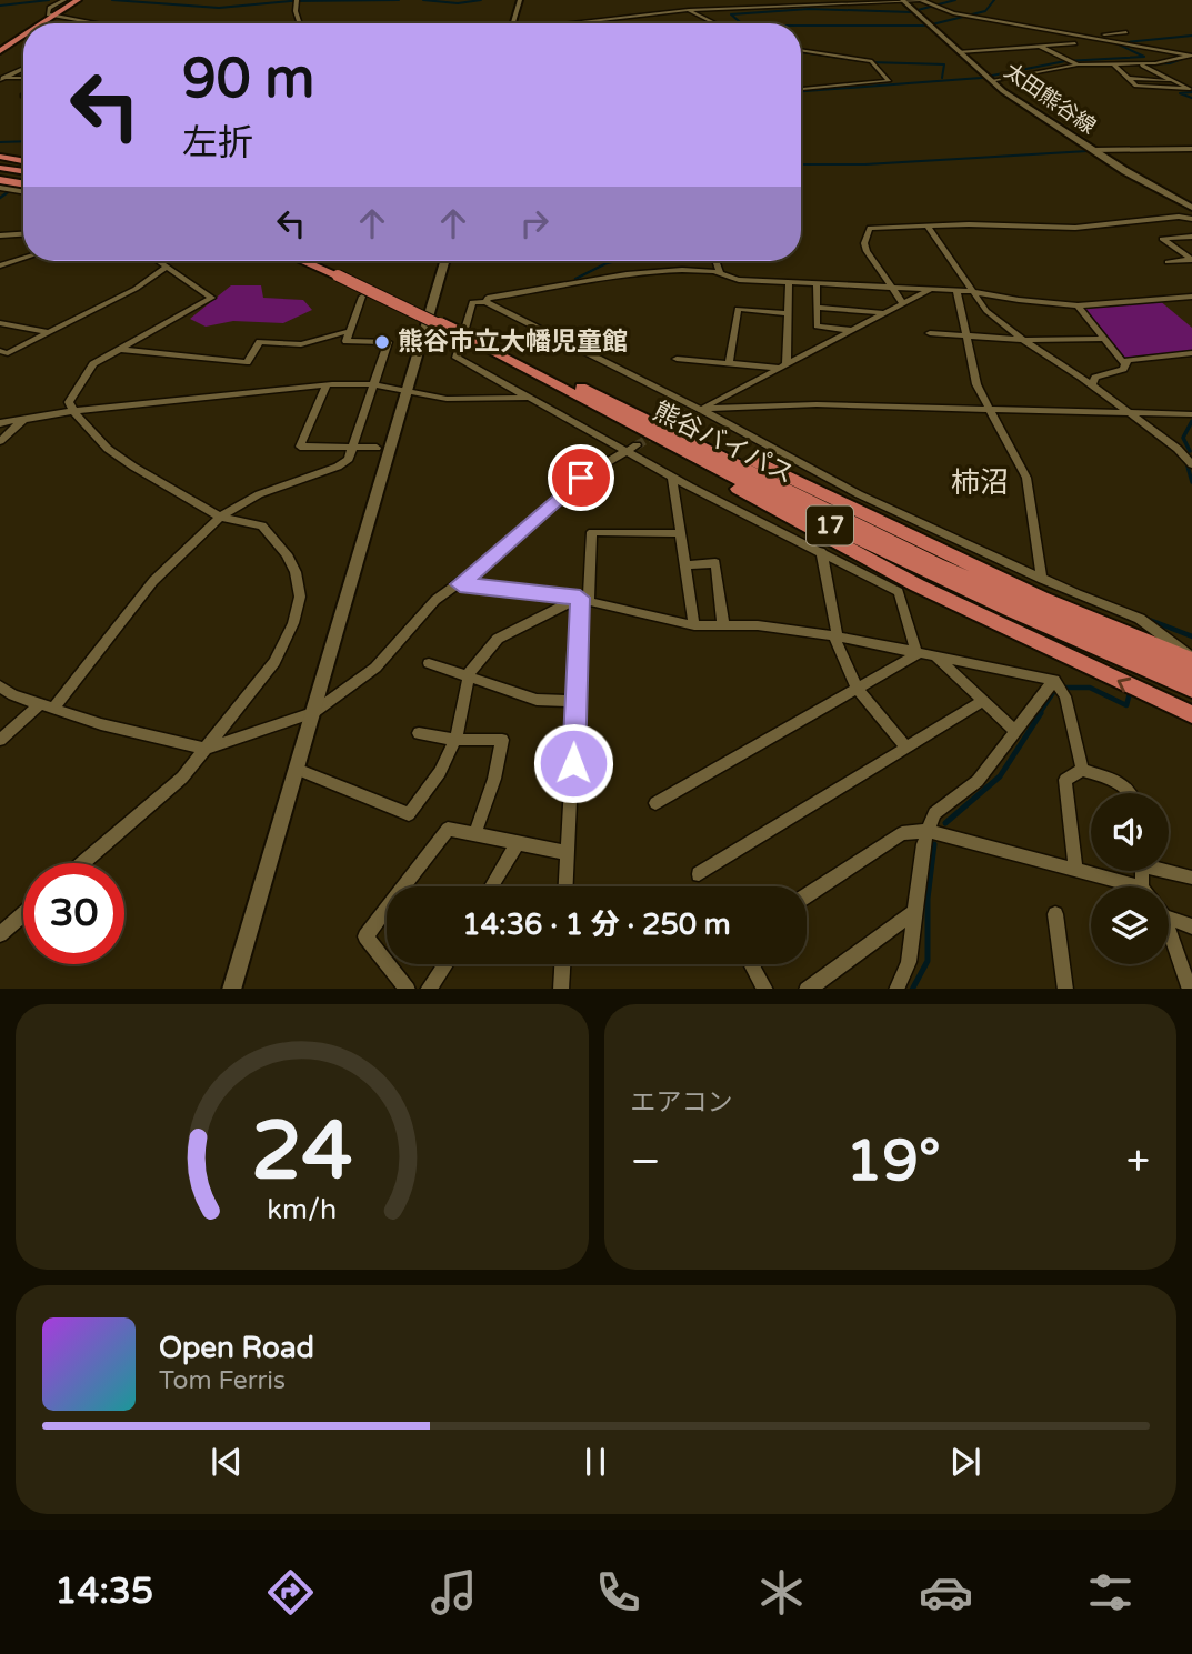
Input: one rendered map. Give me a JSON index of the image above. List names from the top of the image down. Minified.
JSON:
{"streets":{"highway":["熊谷バイパス","17"],"main road":["太田熊谷線"]},"crossings":[["熊谷バイパス","17"]],"districts":["柿沼"],"places":["熊谷市立大幡児童館"],"page":{"turn":["90 m","左折"],"limit":"30","trip":"14:36 · 1 分 · 250 m","tile":"エアコン","heat":["−","19°","+"],"song":["Open Road","Tom Ferris"],"tabs":"14:35","gauge":["24","km/h"]}}
